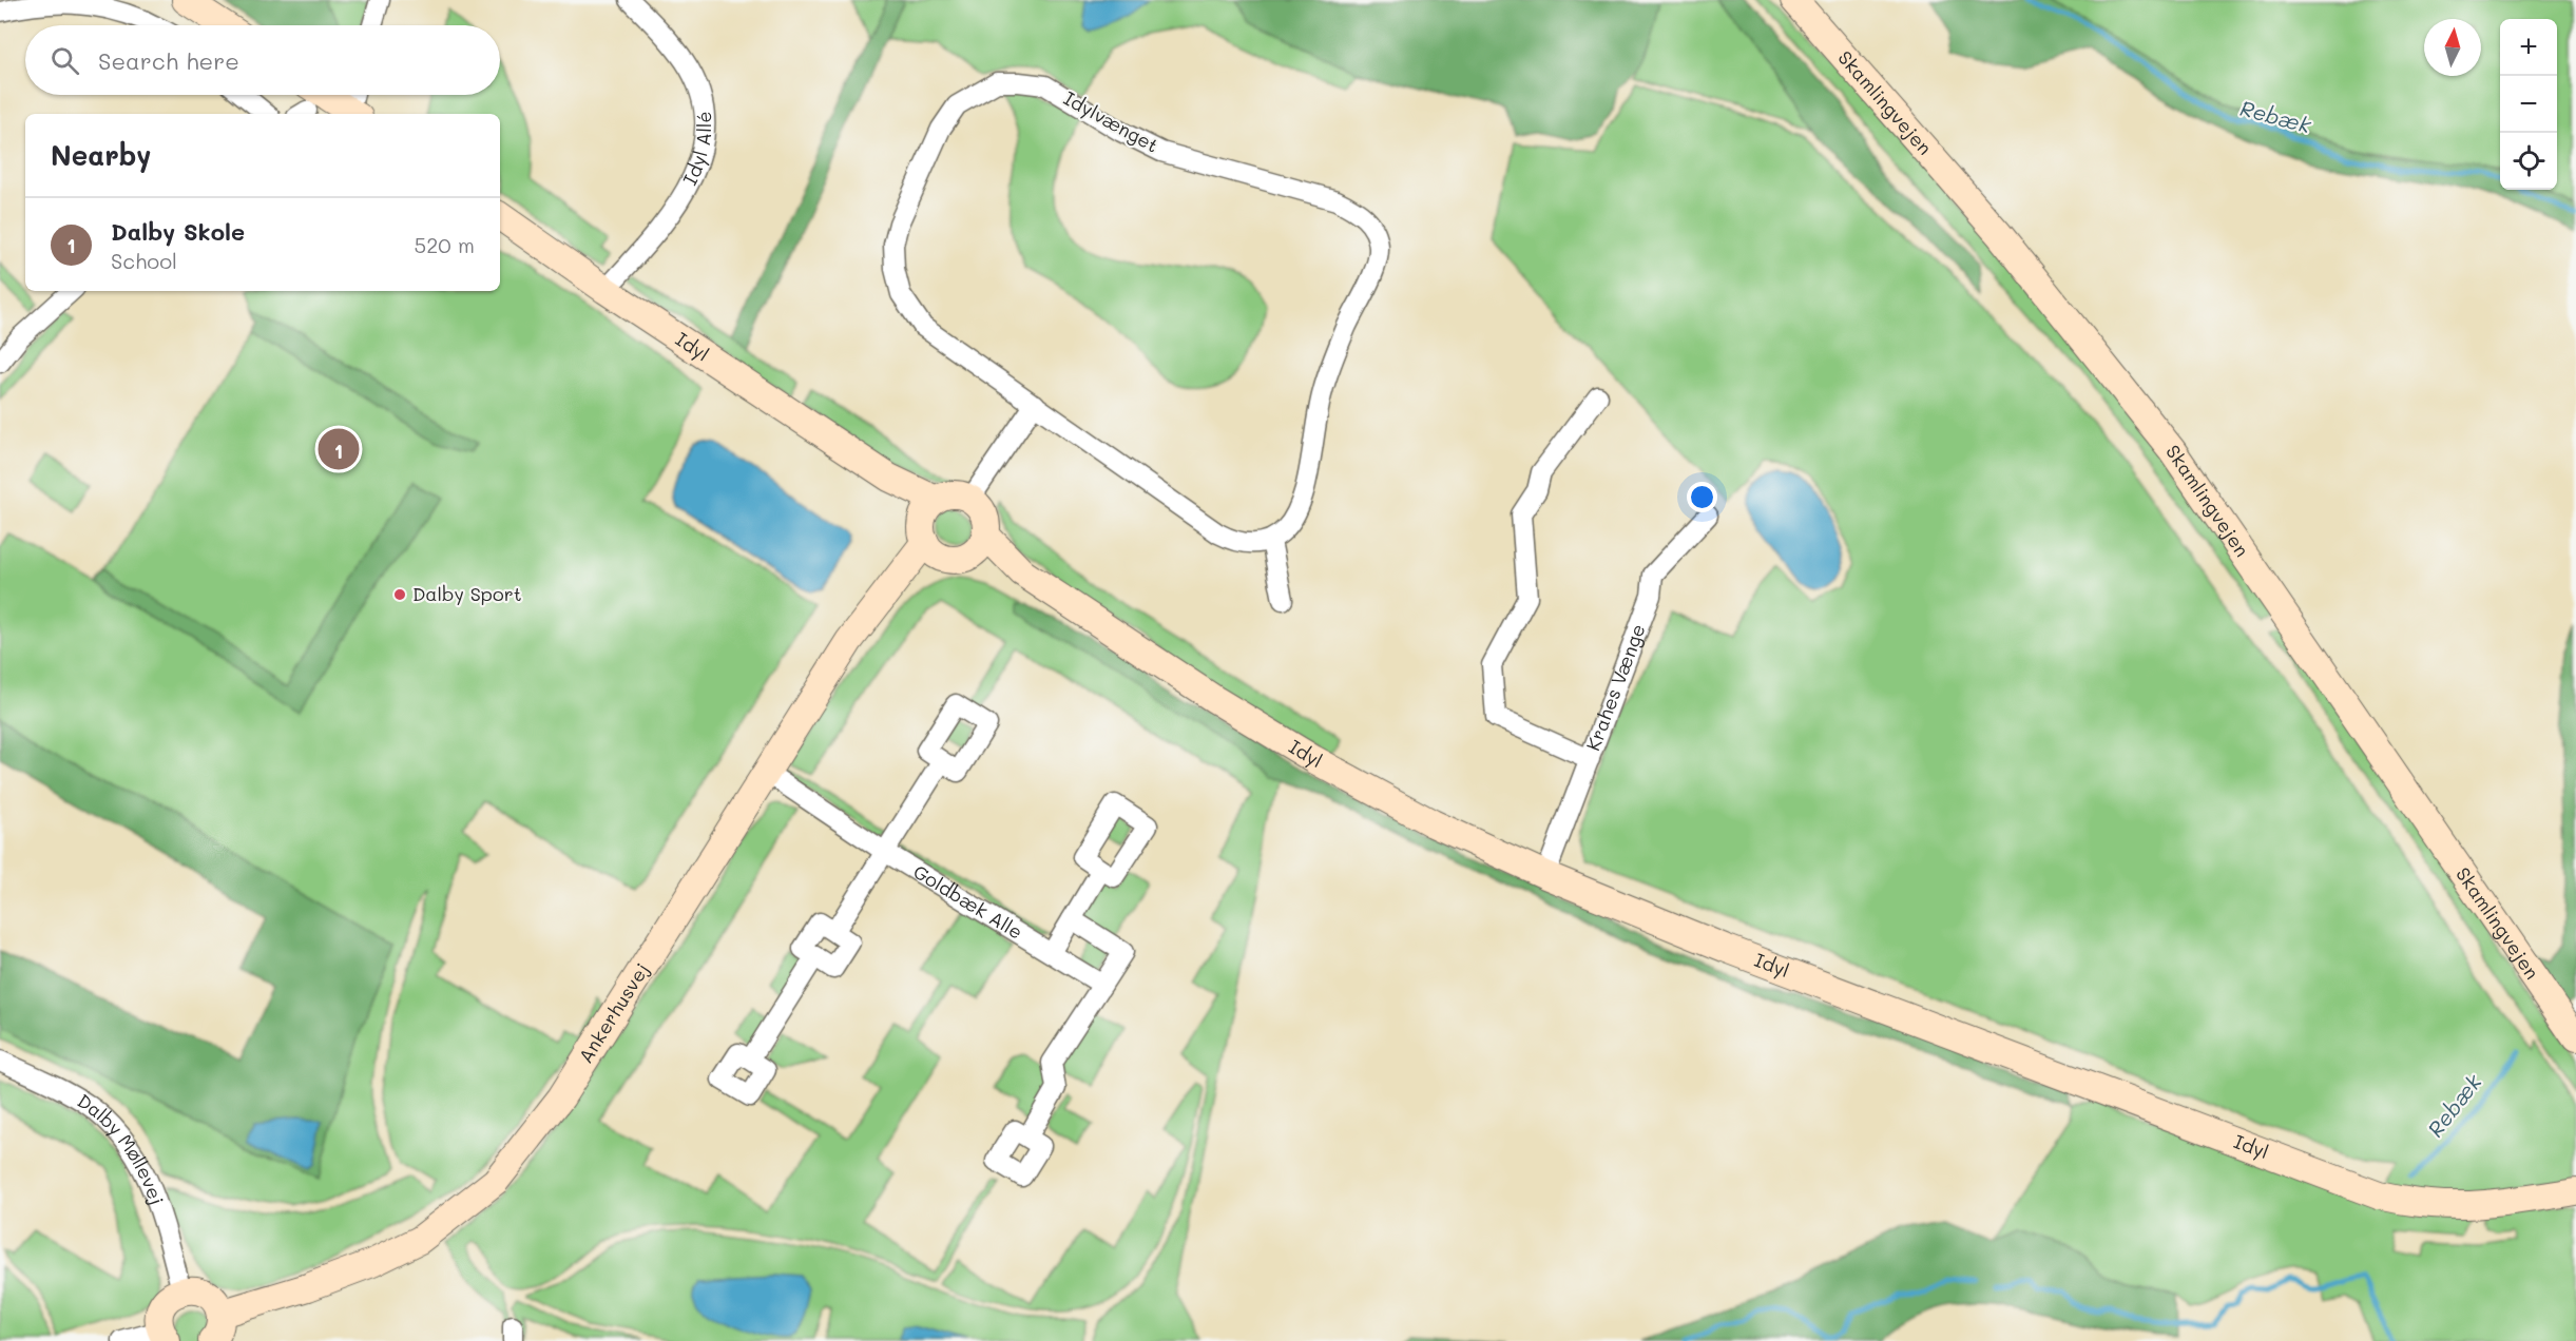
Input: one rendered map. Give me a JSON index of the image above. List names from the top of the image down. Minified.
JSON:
{"streets":{"street":["Skamlingvejen","Idylvænget","Idyl Allé","Idyl","Krahes Vænge","Goldbæk Alle","Ankerhusvej","Dalby Møllevej"]},"crossings":[["Idyl Allé","Idyl"],["Idyl","Krahes Vænge"],["Idyl","Ankerhusvej"],["Goldbæk Alle","Ankerhusvej"]],"water":["Rebæk"],"places":["Dalby Sport"],"north":"top","page":{"map_buttons":["+","−"],"search":"Search here","heading":"Nearby","list":[{"mark":"1","name":"Dalby Skole","note":"School","value":"520 m"}],"pins":"1"}}
